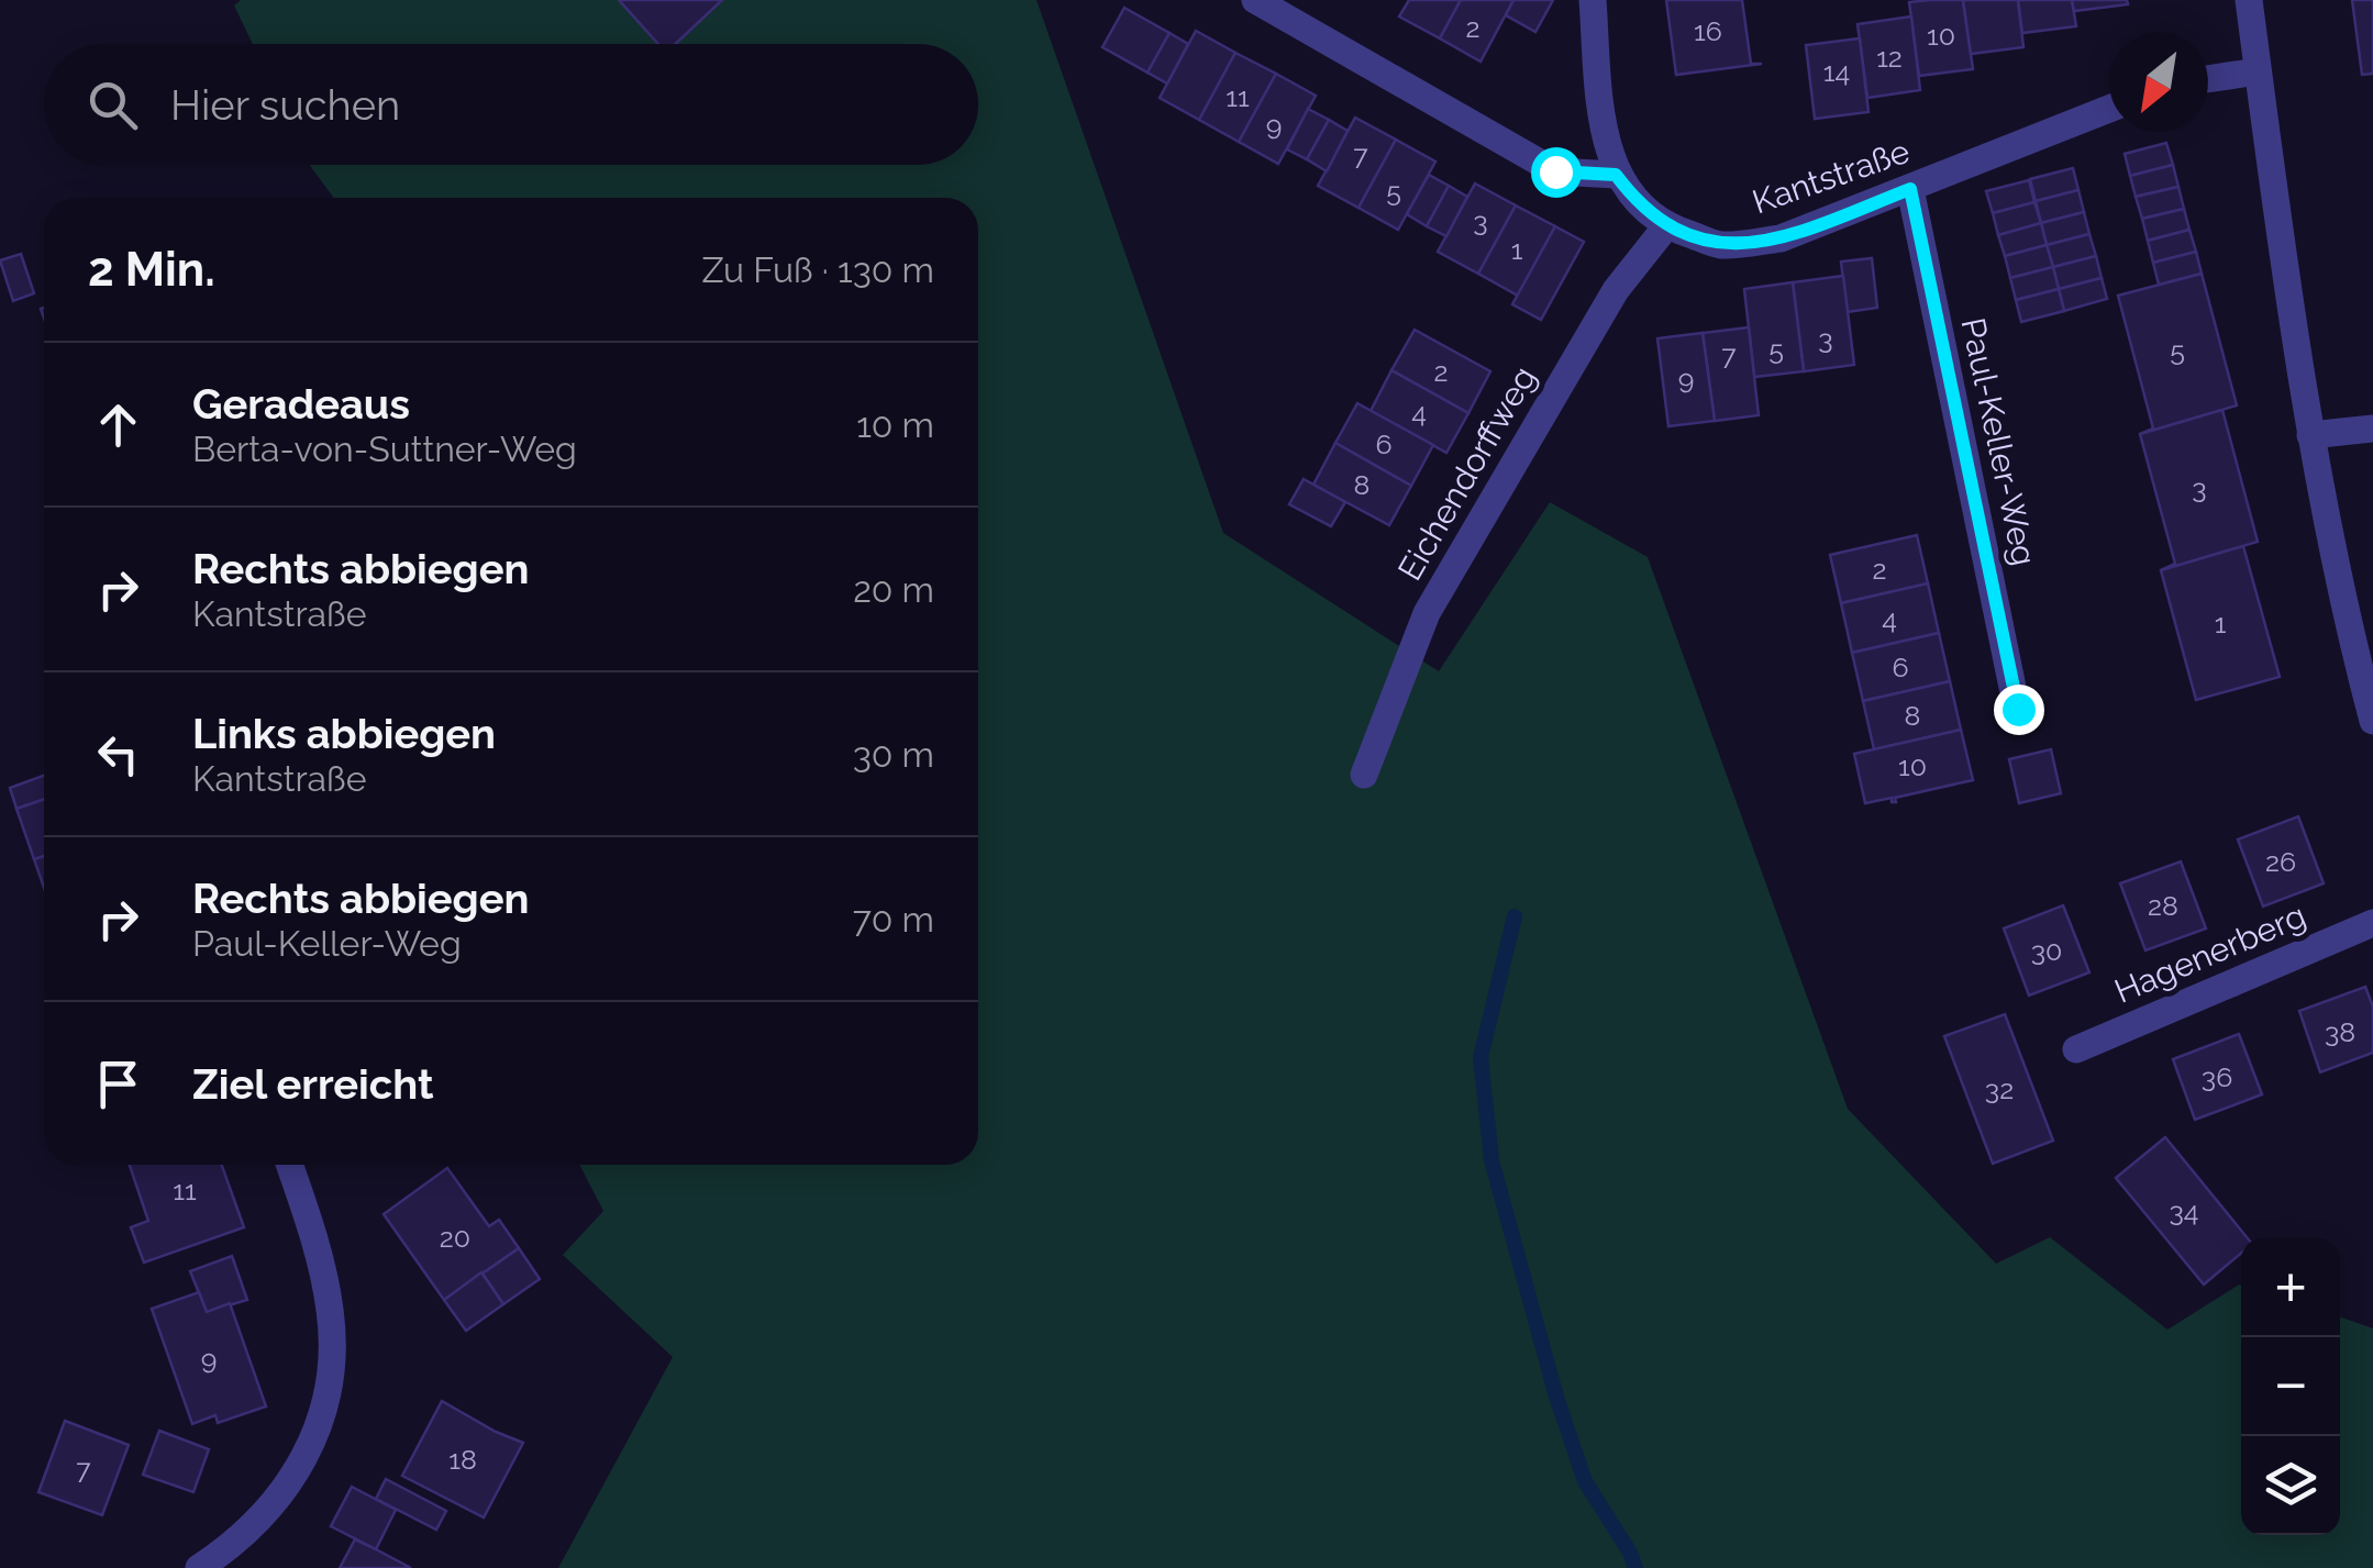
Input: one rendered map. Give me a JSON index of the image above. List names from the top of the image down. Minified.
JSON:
{"streets":{"street":["Kantstraße","Paul-Keller-Weg","Eichendorffweg","Hagenerberg"]},"crossings":[["Kantstraße","Paul-Keller-Weg"],["Kantstraße","Eichendorffweg"]],"house_numbers":["2","16","10","12","14","11","9","7","5","3","1","3","5","5","7","2","9","4","6","8","3","2","4","1","6","8","10","26","28","30","38","36","32","11","34","20","9","18","7"],"north":"bottom left","page":{"search":"Hier suchen","heading":["2 Min.","Zu Fuß · 130 m"],"list":[["Geradeaus","Berta-von-Suttner-Weg","10 m"],["Rechts abbiegen","Kantstraße","20 m"],["Links abbiegen","Kantstraße","30 m"],["Rechts abbiegen","Paul-Keller-Weg","70 m"],"Ziel erreicht"],"map_buttons":["+","−"]}}
